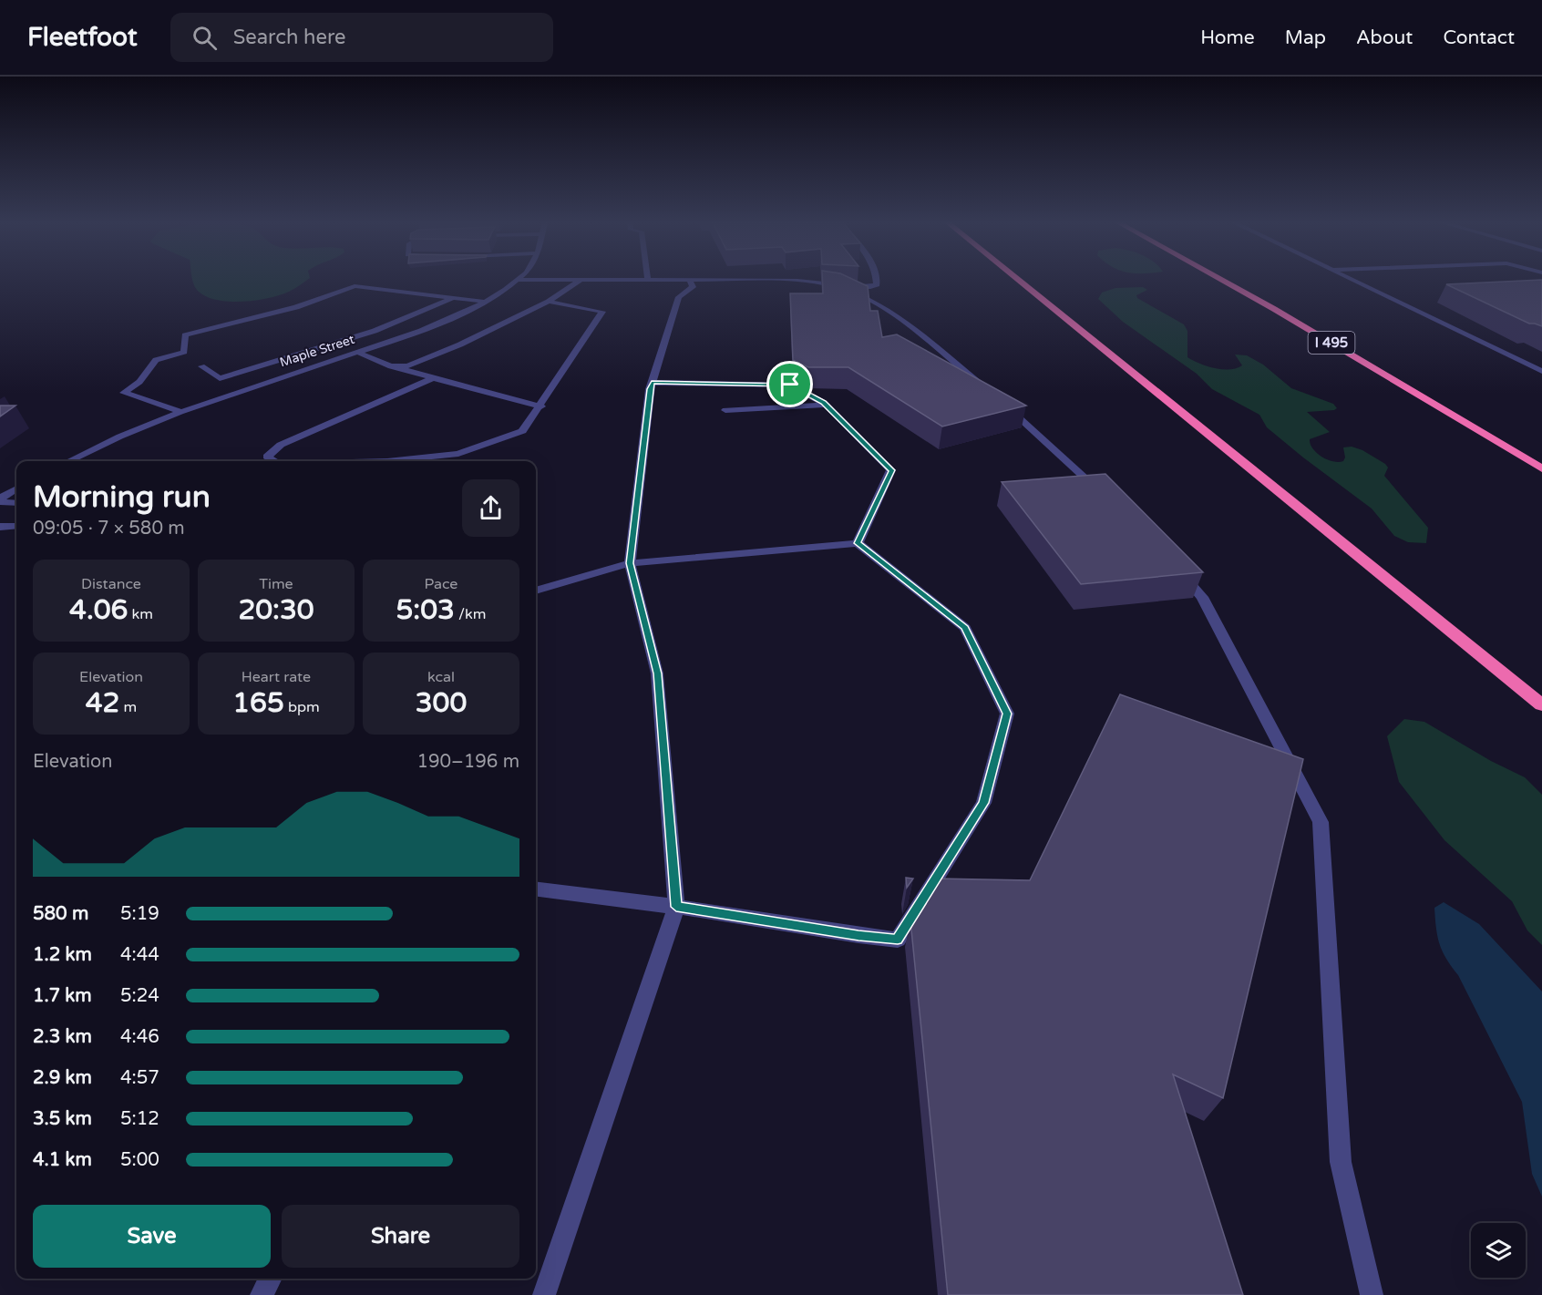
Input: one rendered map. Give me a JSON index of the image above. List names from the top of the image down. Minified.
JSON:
{"streets":{"highway":["I 495"],"street":["Maple Street"]},"page":{"header":"Fleetfoot","search":"Search here","nav":["Home","Map","About","Contact"],"heading":["Morning run","09:05 · 7 × 580 m"],"stats":[["Distance","4.06 km"],["Time","20:30"],["Pace","5:03 /km"],["Elevation","42 m"],["Heart rate","165 bpm"],["kcal","300"]],"chart":["Elevation","190–196 m"],"list":[{"name":"580 m","note":"5:19"},{"name":"1.2 km","note":"4:44"},{"name":"1.7 km","note":"5:24"},{"name":"2.3 km","note":"4:46"},{"name":"2.9 km","note":"4:57"},{"name":"3.5 km","note":"5:12"},{"name":"4.1 km","note":"5:00"}],"buttons":["Save","Share"]}}
